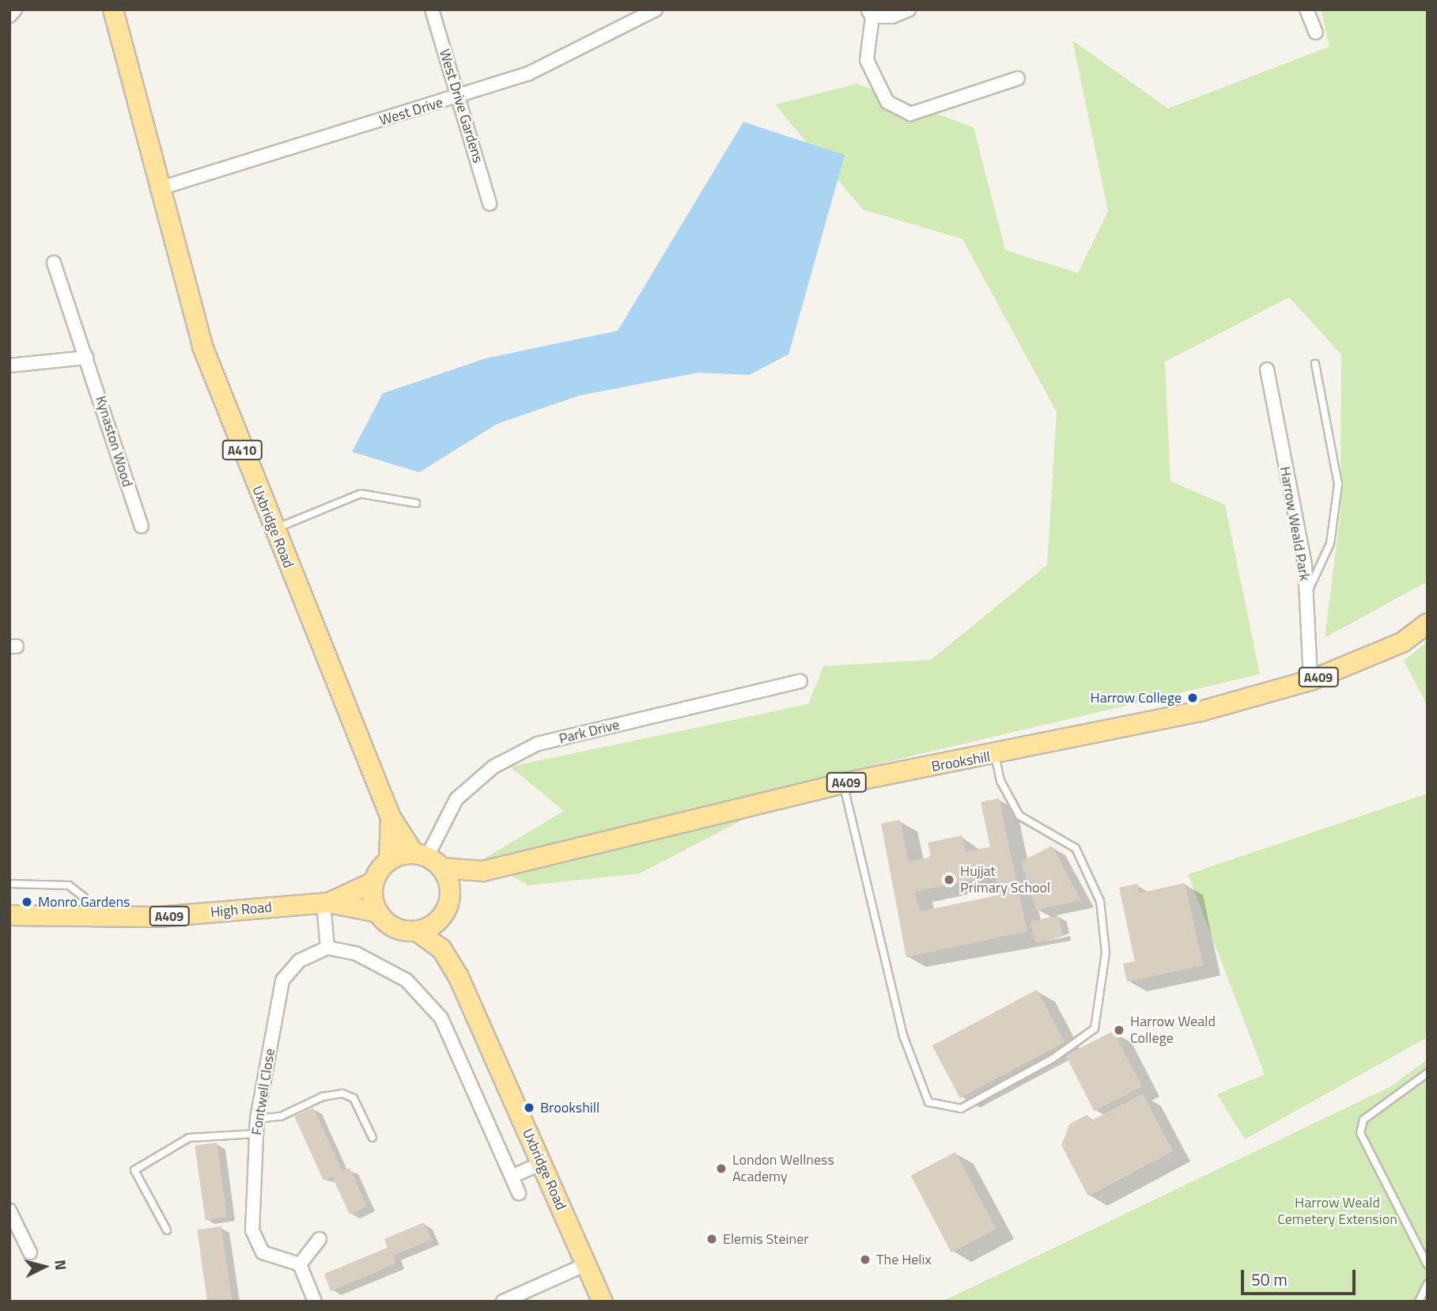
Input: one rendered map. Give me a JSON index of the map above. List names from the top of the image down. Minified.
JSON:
{"streets":{"main road":["A410","Uxbridge Road","A409","Brookshill","High Road"],"street":["West Drive Gardens","West Drive","Kynaston Wood","Harrow Weald Park","Park Drive","Fontwell Close"]},"crossings":[["West Drive Gardens","West Drive"],["West Drive","Uxbridge Road"],["Harrow Weald Park","Brookshill"],["Uxbridge Road","Park Drive"],["Uxbridge Road","Brookshill"],["Uxbridge Road","High Road"],["Park Drive","Brookshill"],["Park Drive","High Road"],["Brookshill","High Road"]],"parks":["Harrow Weald Cemetery Extension"],"places":["Harrow College","Hujjat Primary School","Monro Gardens","Harrow Weald College","Brookshill","London Wellness Academy","Elemis Steiner","The Helix"],"scale_bar":"50 m","north":"right"}
